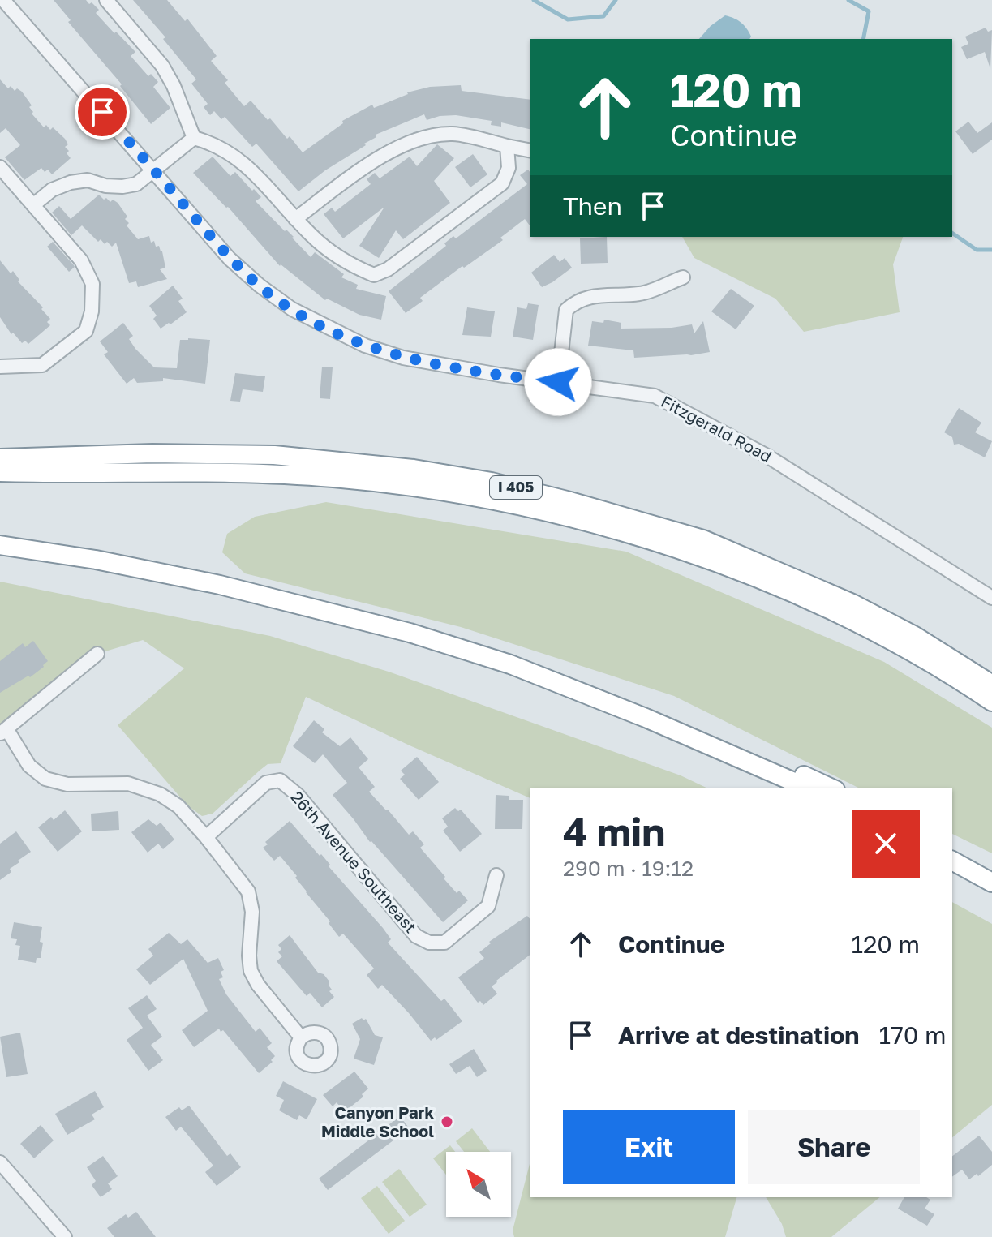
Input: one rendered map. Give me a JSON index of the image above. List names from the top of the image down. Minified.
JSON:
{"streets":{"highway":["I 405"],"street":["Fitzgerald Road","26th Avenue Southeast"]},"places":["Canyon Park Middle School"],"north":"top left","page":{"turn":["120 m","Continue"],"then":"Then","heading":["4 min","290 m · 19:12"],"list":[{"name":"Continue","value":"120 m"},{"name":"Arrive at destination","value":"170 m"}],"buttons":["Exit","Share"]}}
